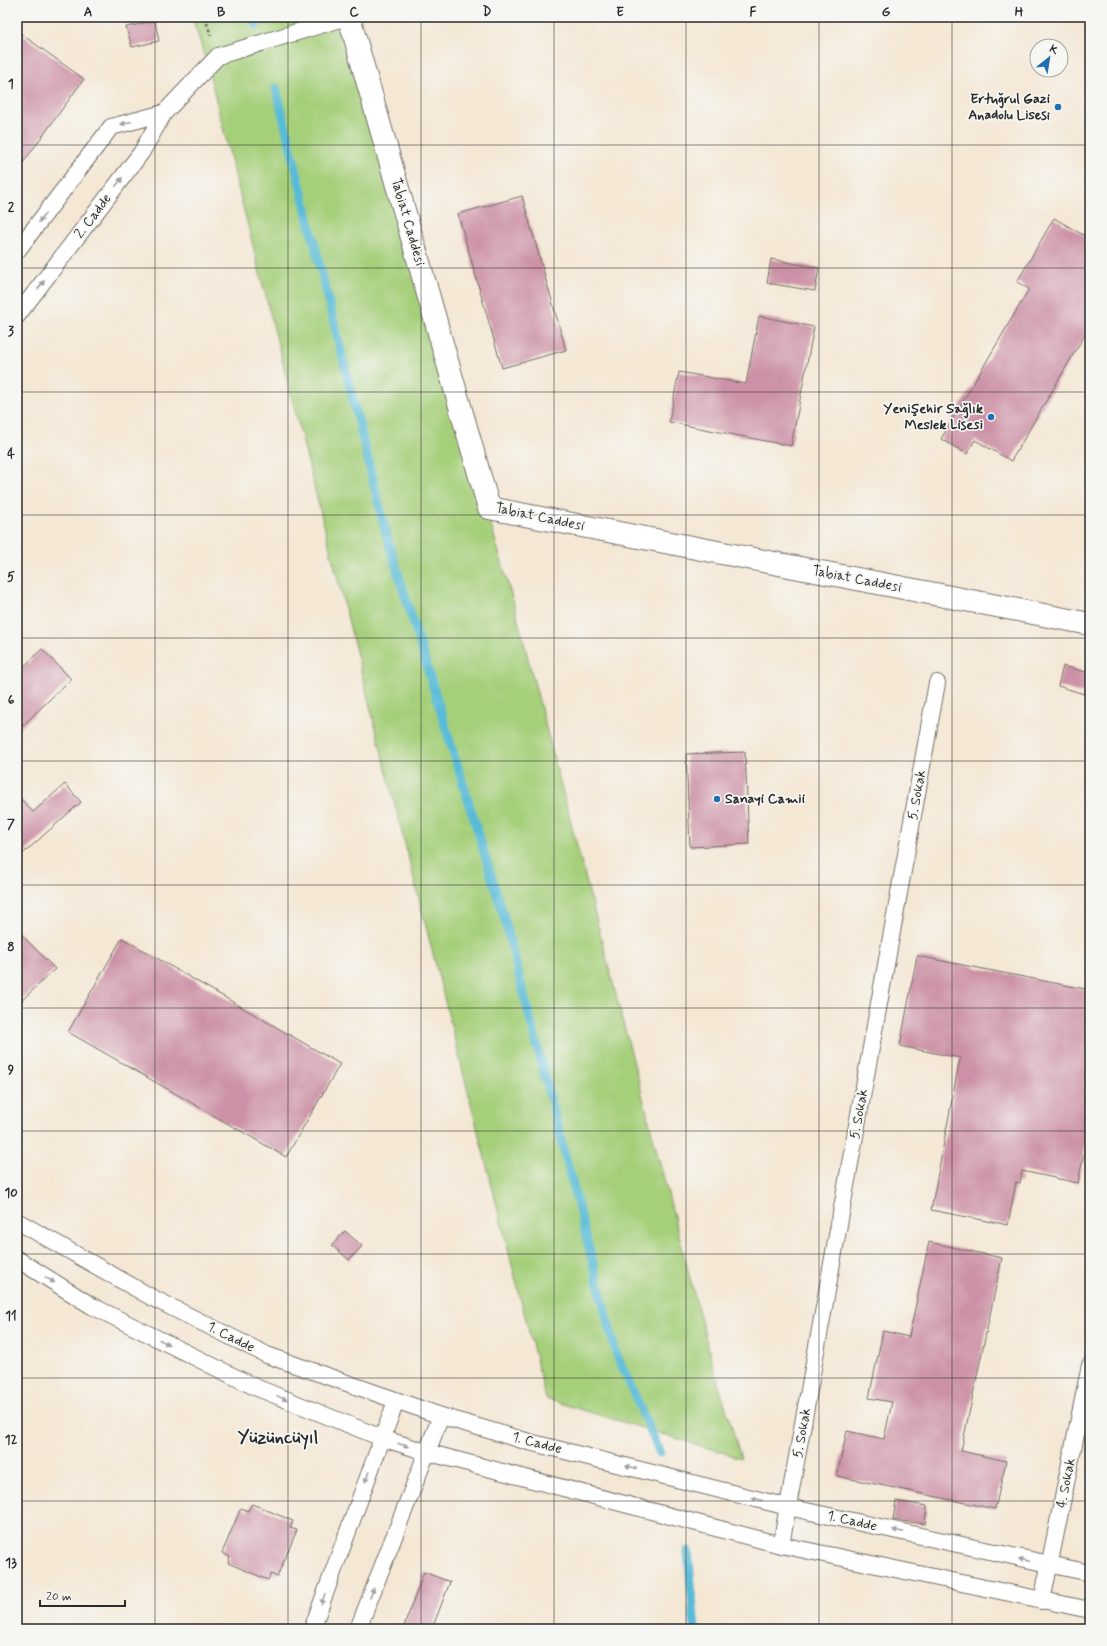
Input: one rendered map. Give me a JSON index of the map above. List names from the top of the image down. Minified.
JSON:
{"streets":{"street":["Tabiat Caddesi"],"lane":["2. Cadde","5. Sokak","1. Cadde","4. Sokak"]},"crossings":[["2. Cadde","Tabiat Caddesi"],["5. Sokak","1. Cadde"],["1. Cadde","4. Sokak"]],"districts":["Yüzüncüyıl"],"places":["Ertuğrul Gazi Anadolu Lisesi","Yenişehir Sağlık Meslek Lisesi","Sanayi Camii"],"scale_bar":"20 m","north":"top right","grid":{"columns":["A","B","C","D","E","F","G","H"],"rows":["1","2","3","4","5","6","7","8","9","10","11","12","13"]}}
